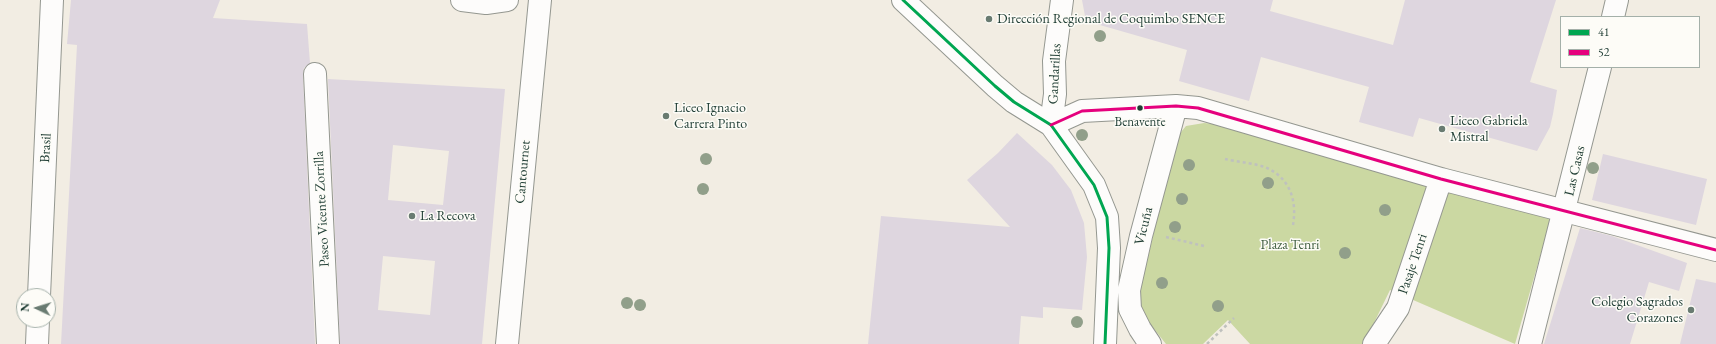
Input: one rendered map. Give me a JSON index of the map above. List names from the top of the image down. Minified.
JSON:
{"streets":{"street":["Gandarillas","Brasil","Las Casas","Cantournet","Paseo Vicente Zorrilla","Vicuña","Pasaje Tenri"]},"parks":["Plaza Tenri"],"places":["Dirección Regional de Coquimbo SENCE","Benavente","Liceo Ignacio Carrera Pinto","Liceo Gabriela Mistral","La Recova","Colegio Sagrados Corazones"],"lines":["transit line 41","transit line 52"],"legend":["41","52"],"north":"left"}
